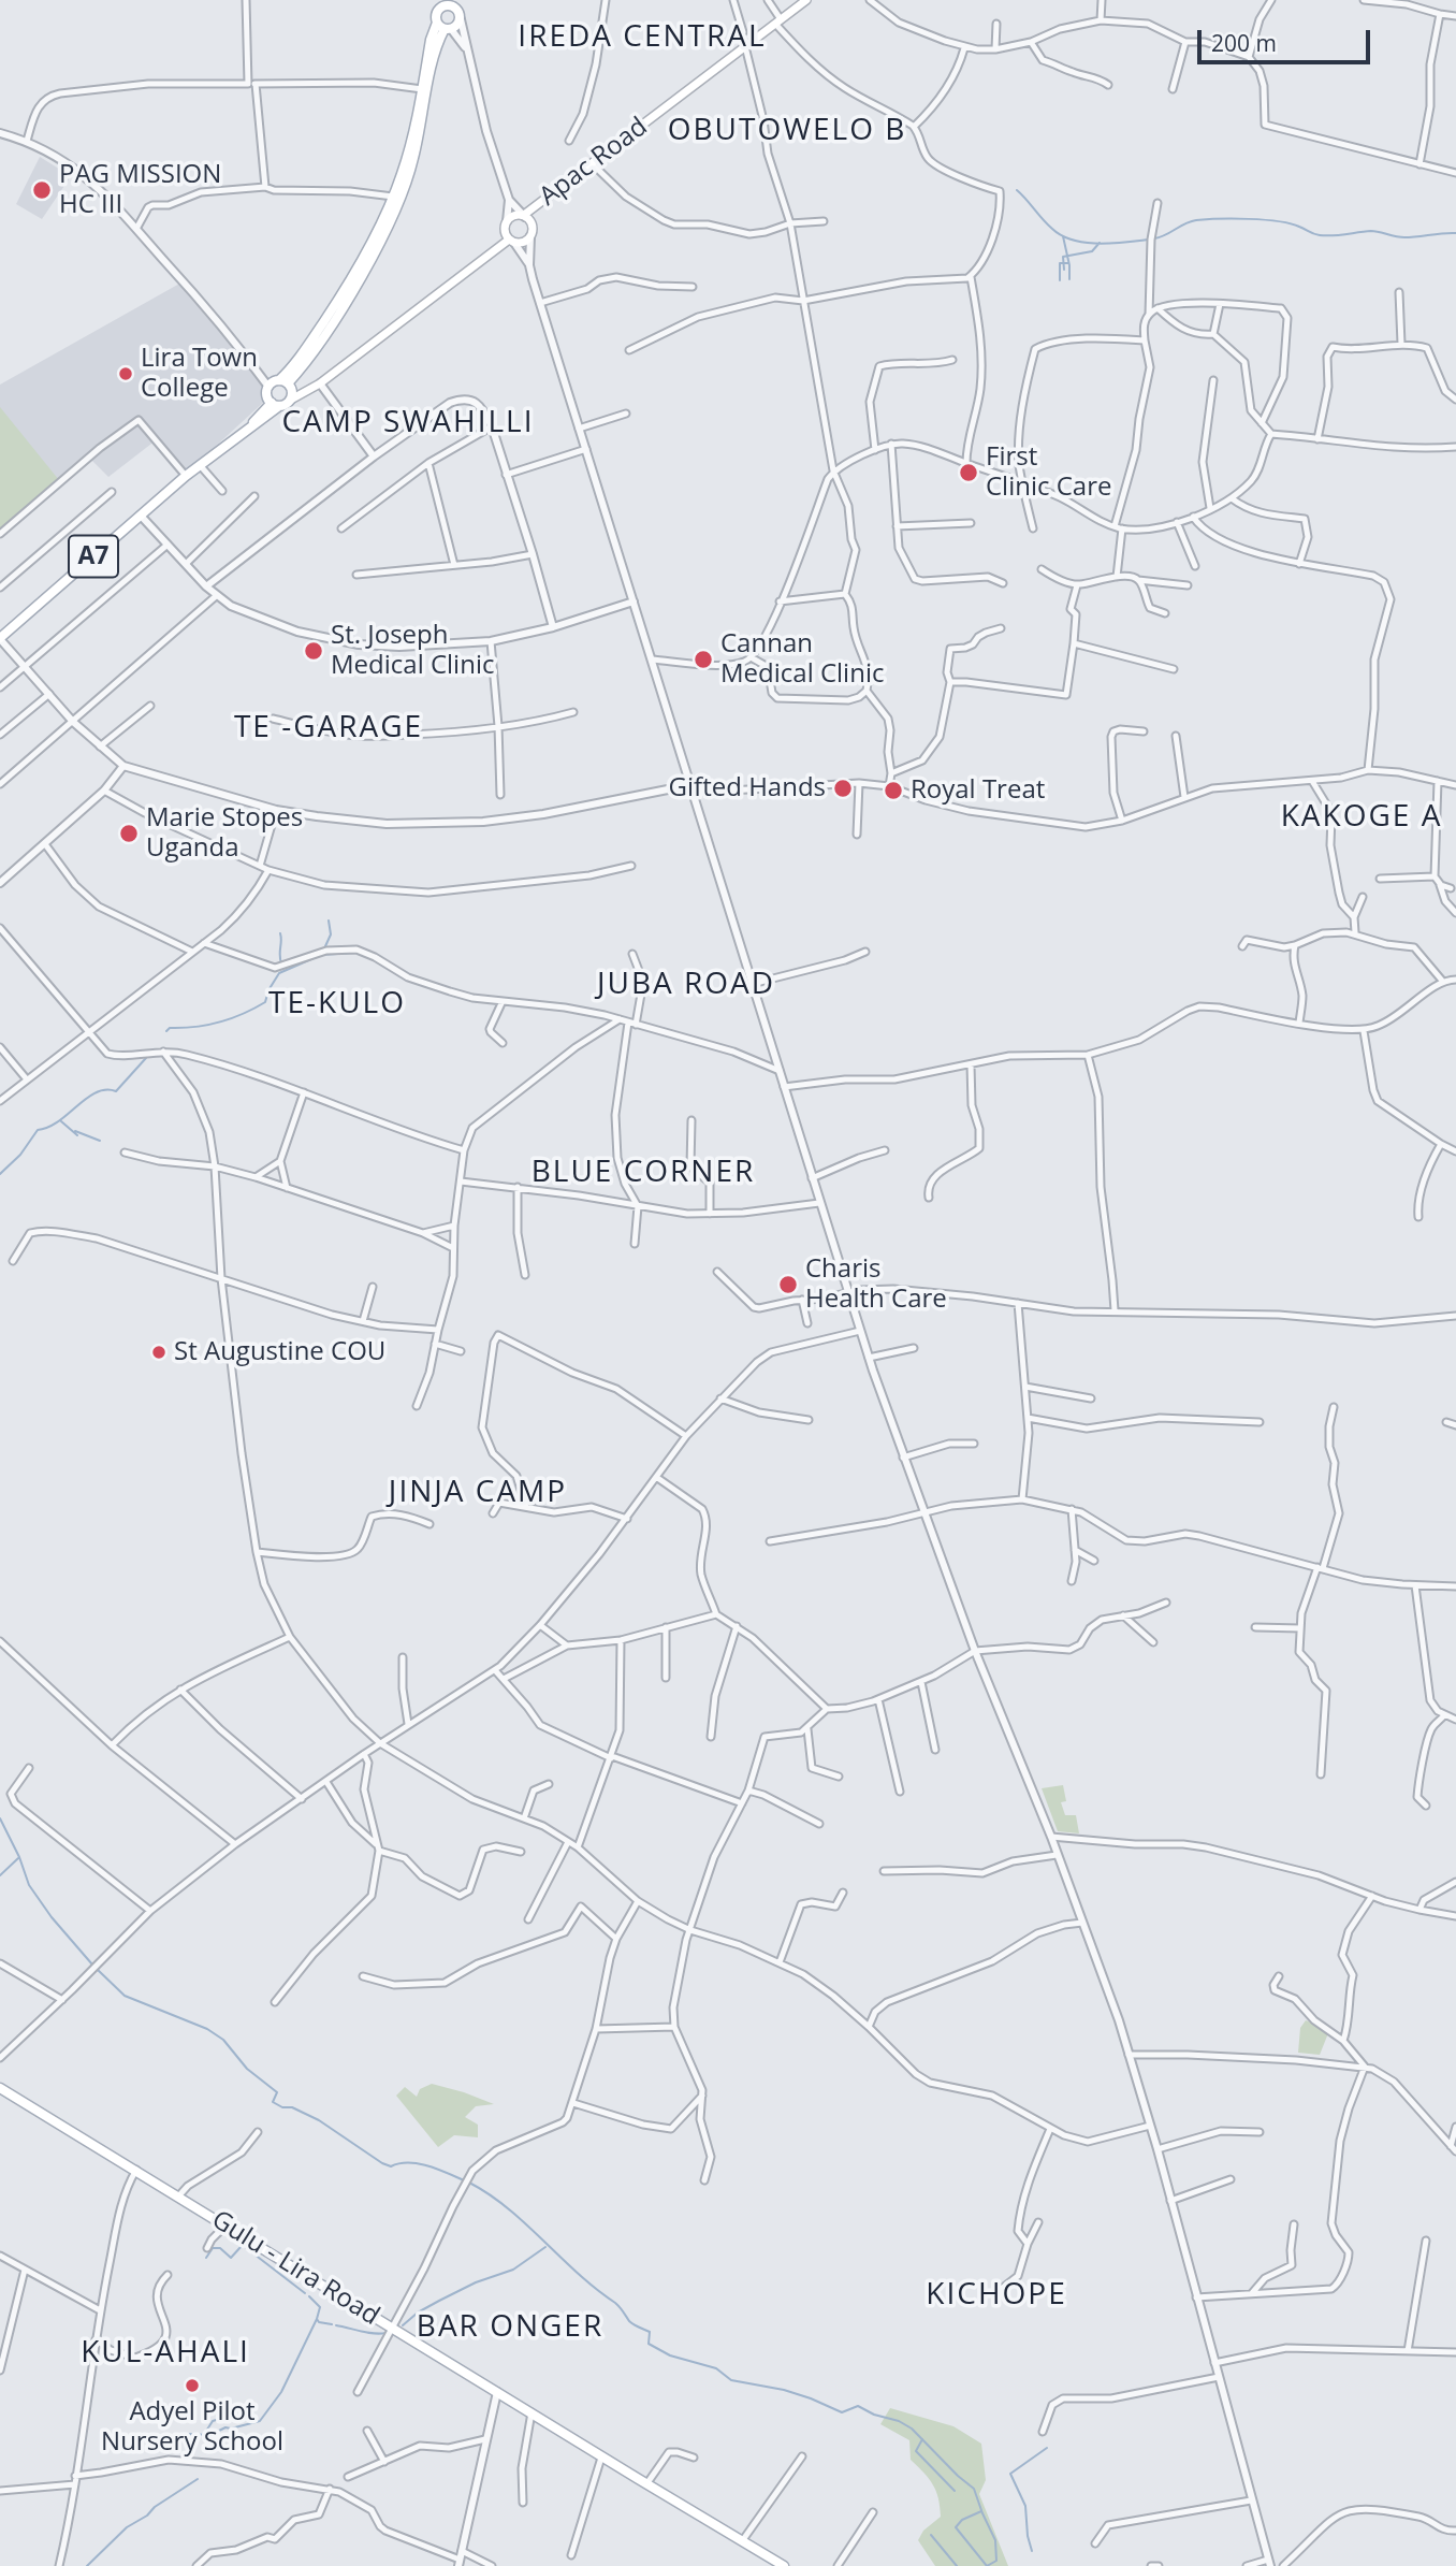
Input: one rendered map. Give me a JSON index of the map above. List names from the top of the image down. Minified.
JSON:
{"streets":{"main road":["Apac Road","A7","Gulu - Lira Road"]},"districts":["IREDA CENTRAL","OBUTOWELO B","CAMP SWAHILLI","TE -GARAGE","KAKOGE A","JUBA ROAD","TE-KULO","BLUE CORNER","JINJA CAMP","KICHOPE","BAR ONGER","KUL-AHALI"],"places":["PAG MISSION HC III","Lira Town College","First Clinic Care","St. Joseph Medical Clinic","Cannan Medical Clinic","Gifted Hands","Royal Treat","Marie Stopes Uganda","Charis Health Care","St Augustine COU","Adyel Pilot Nursery School"],"scale_bar":"200 m"}
